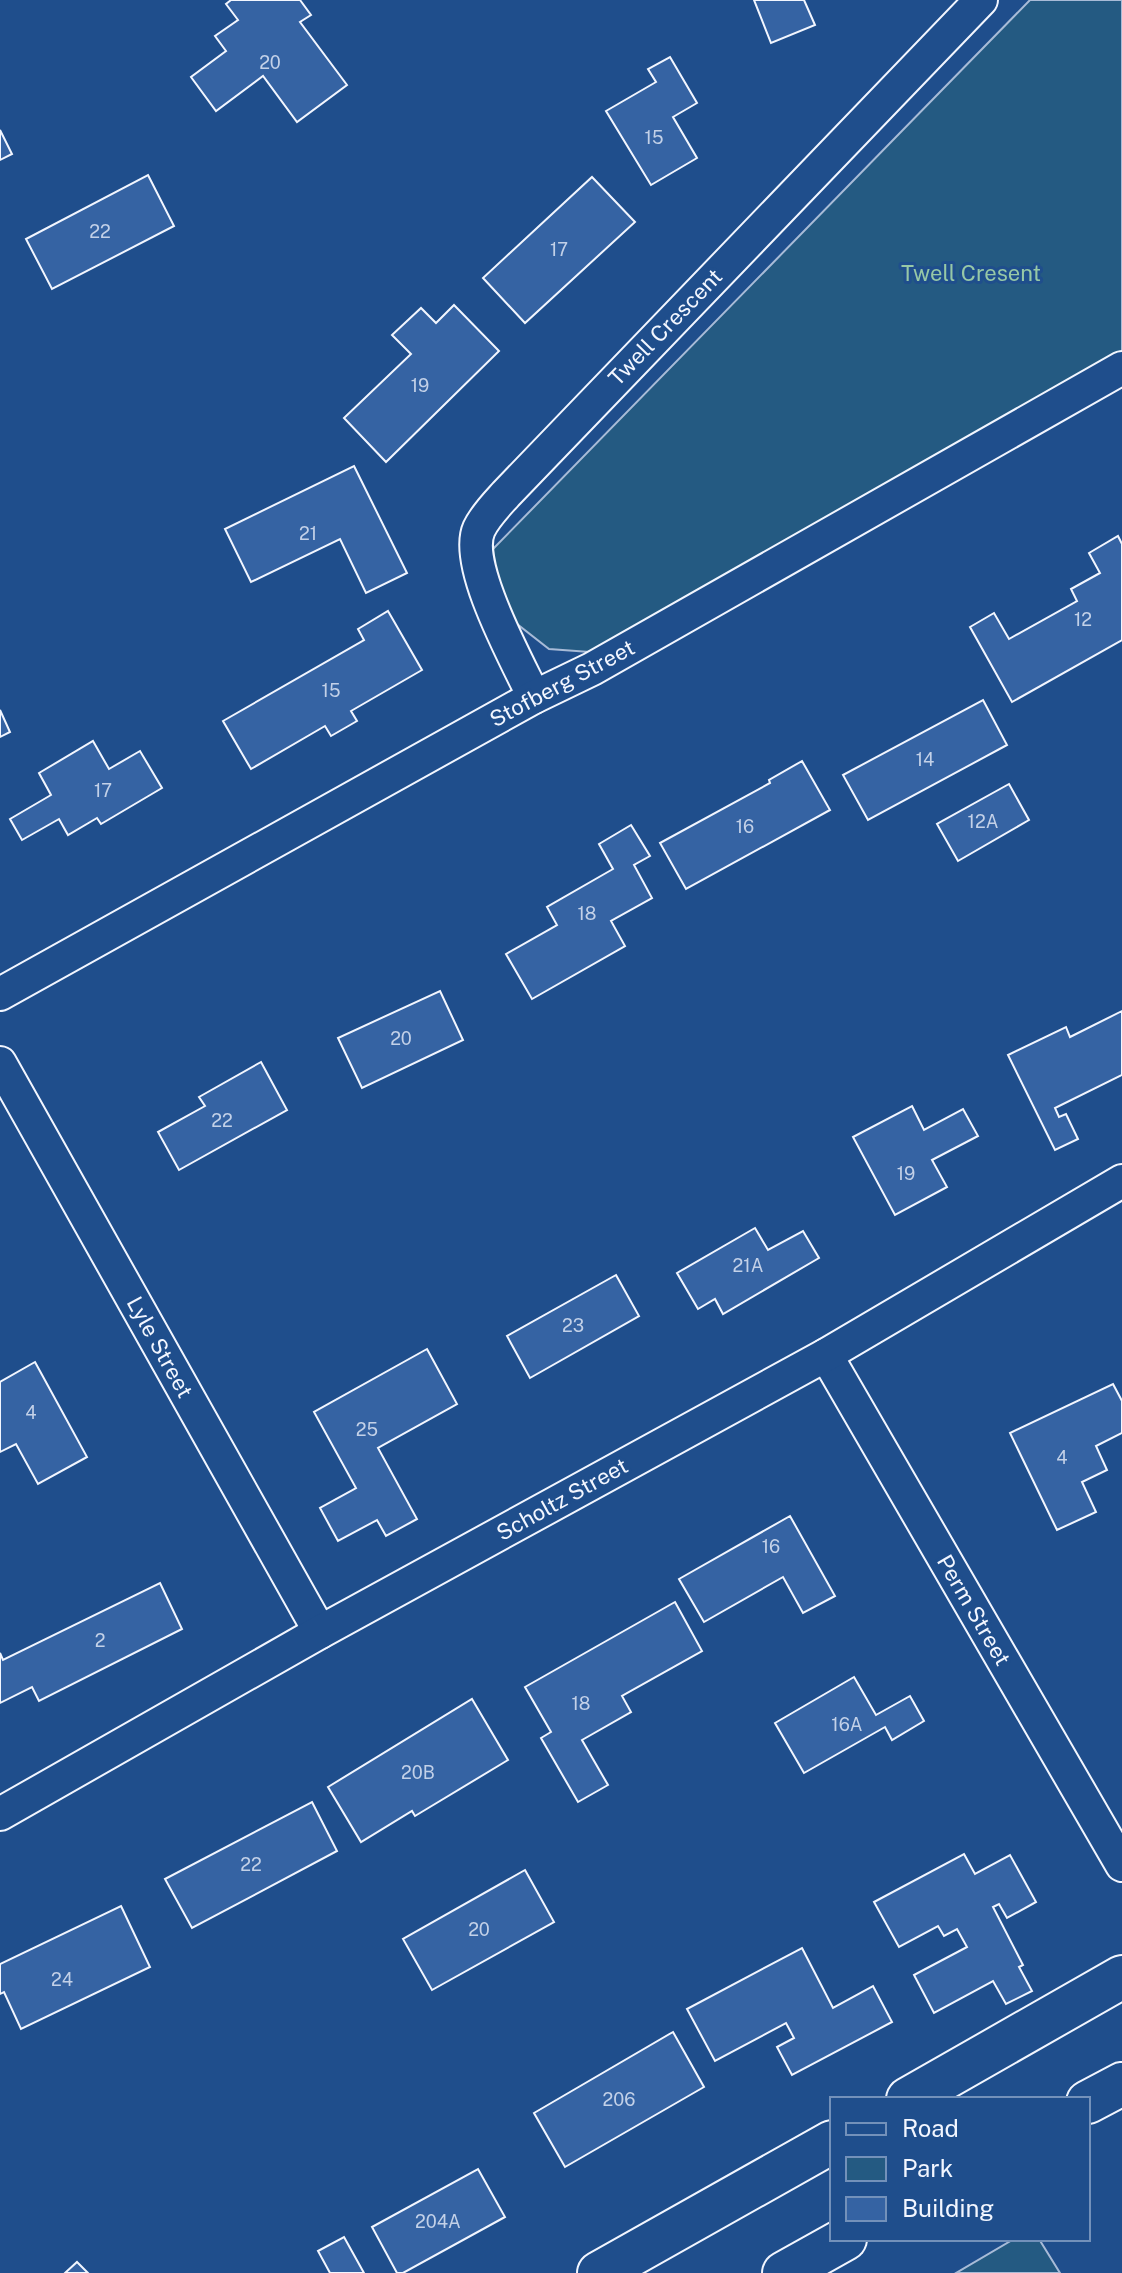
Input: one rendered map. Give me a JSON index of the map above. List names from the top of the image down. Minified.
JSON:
{"streets":{"street":["Twell Crescent","Stofberg Street","Lyle Street","Scholtz Street","Perm Street"]},"crossings":[["Twell Crescent","Stofberg Street"],["Lyle Street","Scholtz Street"],["Scholtz Street","Perm Street"]],"parks":["Twell Cresent"],"house_numbers":["20","15","22","17","19","21","12","15","14","17","12A","16","18","20","22","19","21A","23","4","25","4","16","2","18","16A","20B","22","20","24","206","204A"],"legend":["Road","Park","Building"]}
